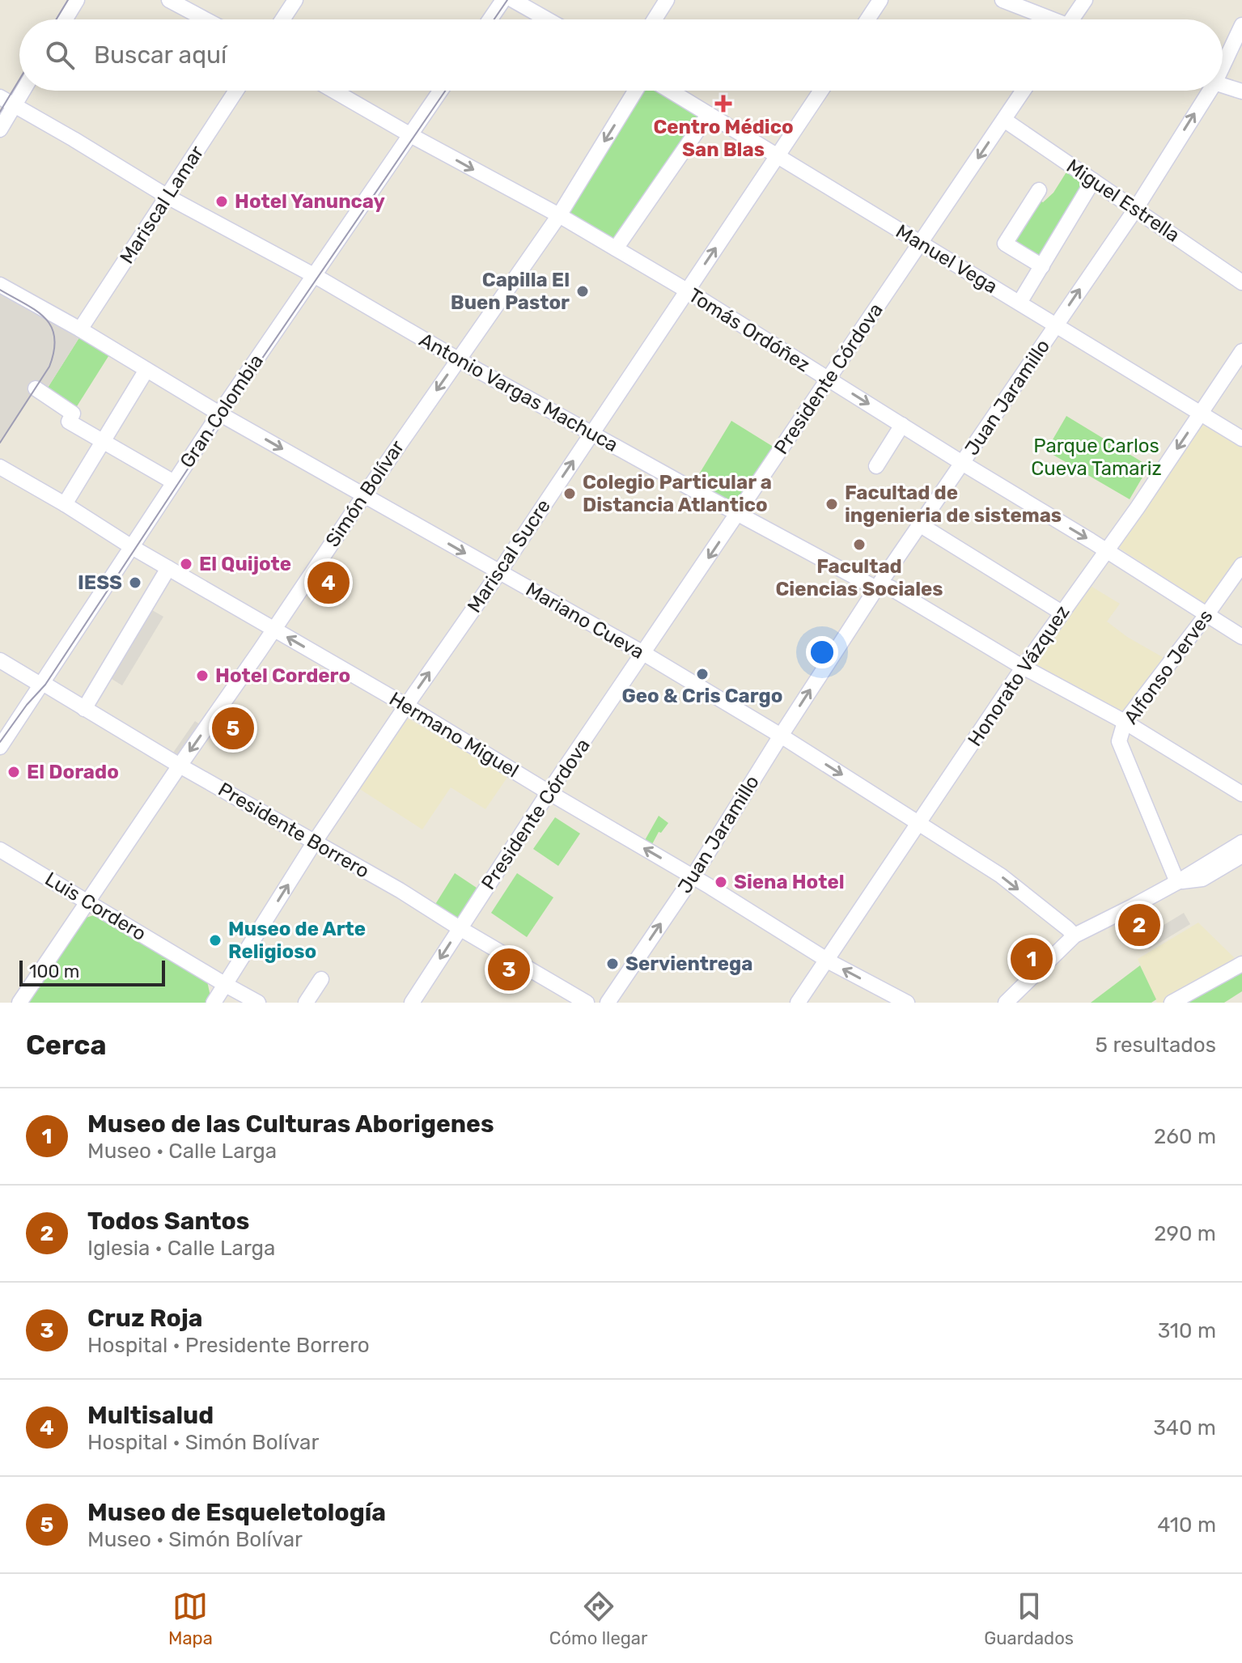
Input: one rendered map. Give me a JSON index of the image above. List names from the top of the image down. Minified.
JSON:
{"streets":{"street":["Miguel Estrella","Mariscal Lamar","Manuel Vega","Tomás Ordóñez","Presidente Córdova","Antonio Vargas Machuca","Juan Jaramillo","Gran Colombia","Simón Bolívar","Mariscal Sucre","Mariano Cueva","Alfonso Jerves","Honorato Vázquez","Hermano Miguel","Presidente Borrero","Luis Cordero"]},"crossings":[["Miguel Estrella","Presidente Córdova"],["Miguel Estrella","Juan Jaramillo"],["Mariscal Lamar","Antonio Vargas Machuca"],["Mariscal Lamar","Mariano Cueva"],["Manuel Vega","Presidente Córdova"],["Manuel Vega","Juan Jaramillo"],["Manuel Vega","Mariscal Sucre"],["Manuel Vega","Honorato Vázquez"],["Tomás Ordóñez","Presidente Córdova"],["Tomás Ordóñez","Juan Jaramillo"],["Tomás Ordóñez","Gran Colombia"],["Tomás Ordóñez","Simón Bolívar"],["Tomás Ordóñez","Mariscal Sucre"],["Tomás Ordóñez","Alfonso Jerves"],["Tomás Ordóñez","Honorato Vázquez"],["Presidente Córdova","Antonio Vargas Machuca"],["Presidente Córdova","Mariano Cueva"],["Presidente Córdova","Hermano Miguel"],["Presidente Córdova","Presidente Borrero"],["Antonio Vargas Machuca","Juan Jaramillo"],["Antonio Vargas Machuca","Gran Colombia"],["Antonio Vargas Machuca","Simón Bolívar"],["Antonio Vargas Machuca","Mariscal Sucre"],["Antonio Vargas Machuca","Alfonso Jerves"],["Antonio Vargas Machuca","Honorato Vázquez"],["Juan Jaramillo","Mariano Cueva"],["Juan Jaramillo","Hermano Miguel"],["Gran Colombia","Mariano Cueva"],["Gran Colombia","Hermano Miguel"],["Gran Colombia","Presidente Borrero"],["Simón Bolívar","Mariano Cueva"],["Simón Bolívar","Hermano Miguel"],["Simón Bolívar","Presidente Borrero"],["Simón Bolívar","Luis Cordero"],["Mariscal Sucre","Mariano Cueva"],["Mariscal Sucre","Hermano Miguel"],["Mariscal Sucre","Presidente Borrero"],["Mariscal Sucre","Luis Cordero"],["Mariano Cueva","Honorato Vázquez"],["Honorato Vázquez","Hermano Miguel"]],"one_way":["Juan Jaramillo","Mariscal Sucre","Mariano Cueva","Hermano Miguel"],"parks":["Parque Carlos Cueva Tamariz"],"places":{"health":["Centro Médico San Blas"],"other":["Hotel Yanuncay","Capilla El Buen Pastor","Colegio Particular a Distancia Atlantico","Facultad de ingenieria de sistemas","Facultad Ciencias Sociales","El Quijote","IESS","Geo & Cris Cargo","Hotel Cordero","El Dorado","Siena Hotel","Museo de Arte Religioso","Servientrega"]},"scale_bar":"100 m","page":{"search":"Buscar aquí","pins":["4","5","2","1","3"],"scale":"100 m","heading":["Cerca","5 resultados"],"list":[{"mark":"1","name":"Museo de las Culturas Aborigenes","note":"Museo · Calle Larga","value":"260 m"},{"mark":"2","name":"Todos Santos","note":"Iglesia · Calle Larga","value":"290 m"},{"mark":"3","name":"Cruz Roja","note":"Hospital · Presidente Borrero","value":"310 m"},{"mark":"4","name":"Multisalud","note":"Hospital · Simón Bolívar","value":"340 m"},{"mark":"5","name":"Museo de Esqueletología","note":"Museo · Simón Bolívar","value":"410 m"}],"nav":["Mapa","Cómo llegar","Guardados"]}}
